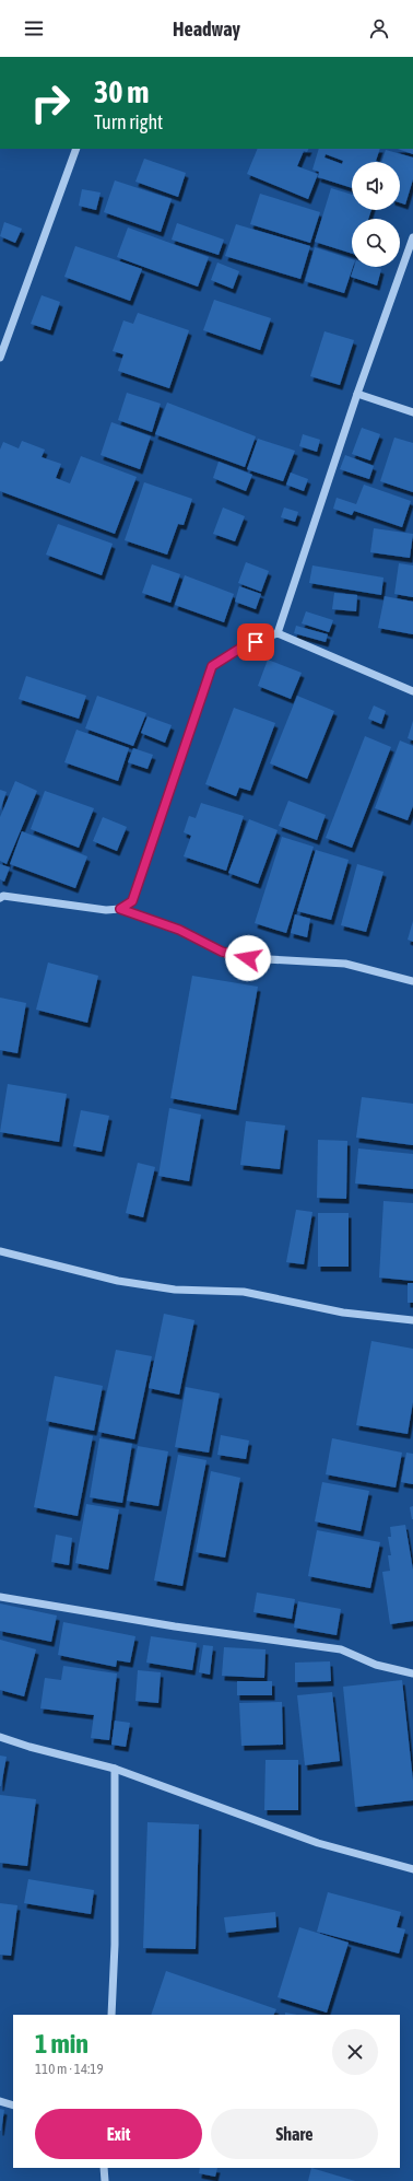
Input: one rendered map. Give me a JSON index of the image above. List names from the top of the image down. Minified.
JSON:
{"page":{"header":"Headway","turn":["30 m","Turn right"],"heading":["1 min","110 m · 14:19"],"buttons":["Exit","Share"]}}
